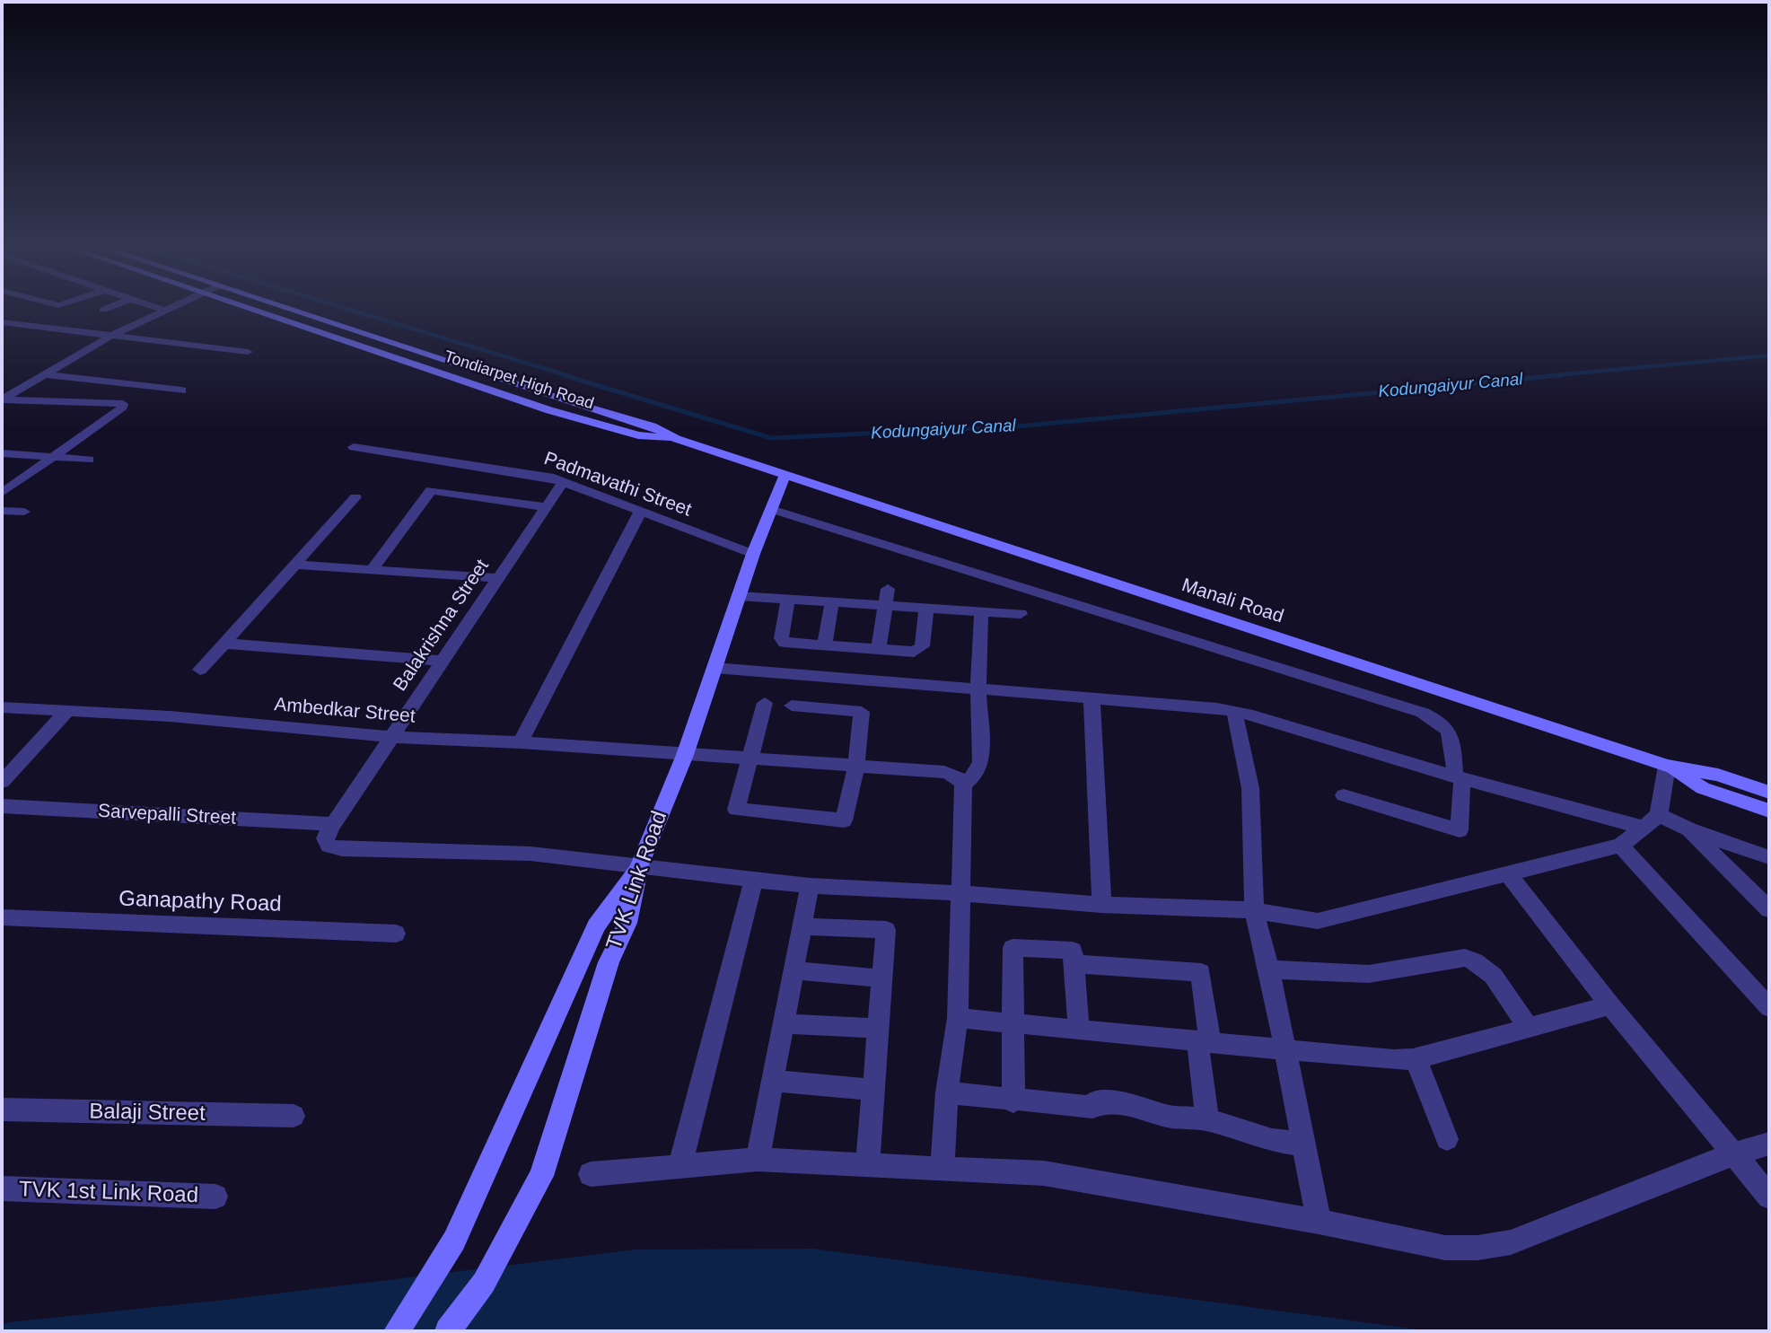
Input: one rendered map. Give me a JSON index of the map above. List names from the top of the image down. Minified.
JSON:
{"streets":{"main road":["Tondiarpet High Road","Manali Road","TVK Link Road"],"street":["Padmavathi Street","Balakrishna Street","Ambedkar Street","Sarvepalli Street","Ganapathy Road","Balaji Street","TVK 1st Link Road"]},"crossings":[["Tondiarpet High Road","Manali Road"],["Tondiarpet High Road","TVK Link Road"],["Padmavathi Street","Balakrishna Street"],["Padmavathi Street","TVK Link Road"],["Manali Road","TVK Link Road"],["Balakrishna Street","Ambedkar Street"],["Balakrishna Street","Sarvepalli Street"],["Ambedkar Street","TVK Link Road"]],"water":["Kodungaiyur Canal"]}
